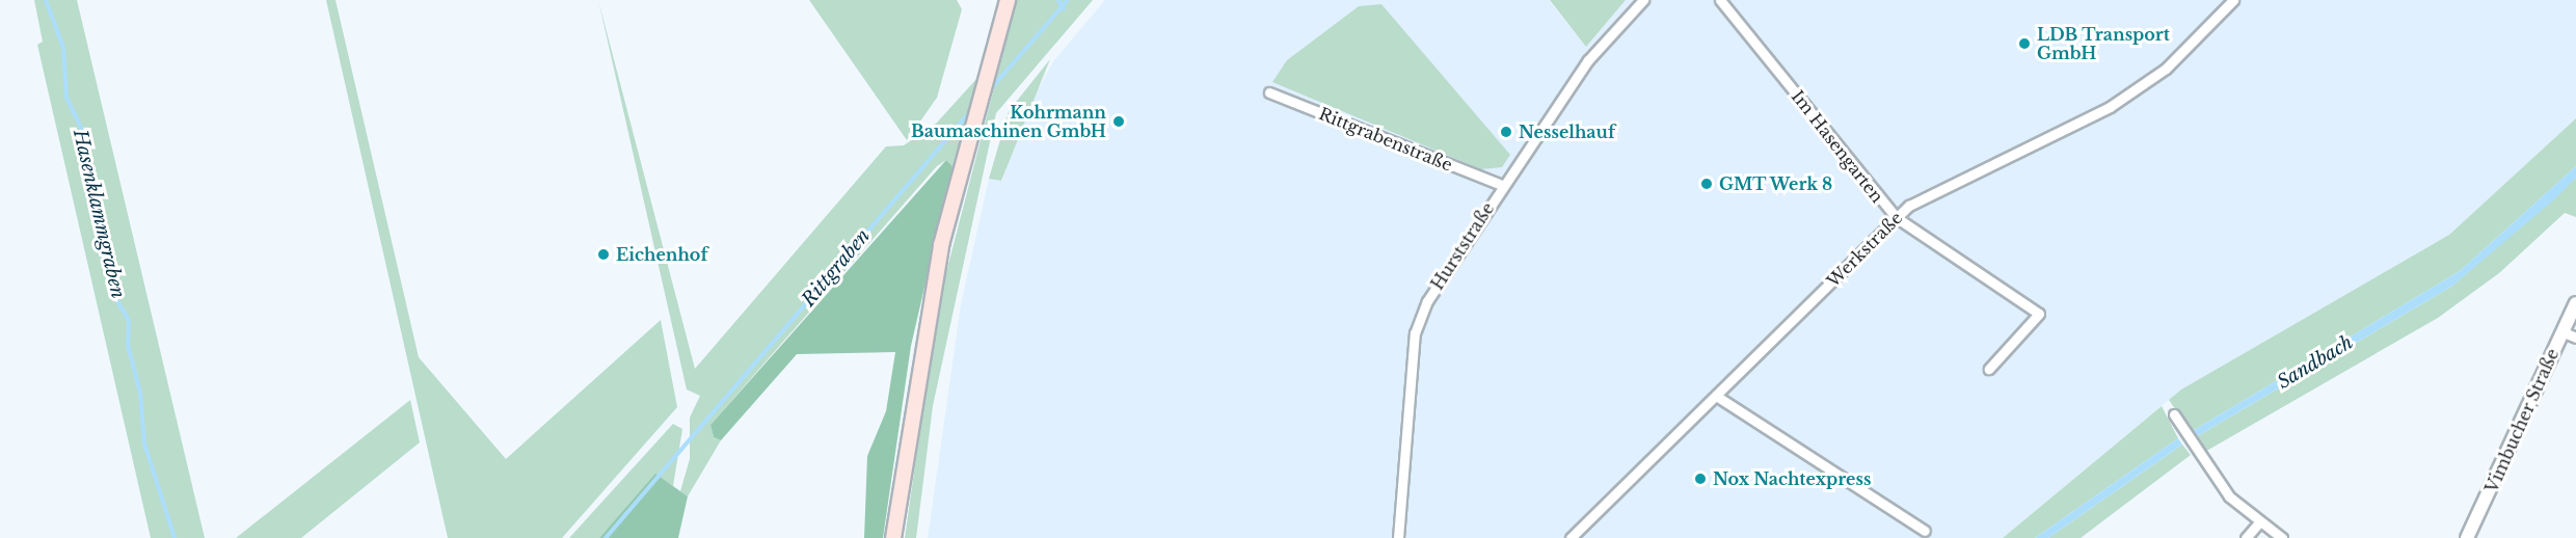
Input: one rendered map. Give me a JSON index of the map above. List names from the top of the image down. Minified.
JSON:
{"streets":{"street":["Rittgrabenstraße","Im Hasengarten","Hurststraße","Werkstraße","Vimbucher Straße"]},"crossings":[["Rittgrabenstraße","Hurststraße"],["Im Hasengarten","Werkstraße"]],"water":["Hasenklammgraben","Rittgraben","Sandbach"],"places":["LDB Transport GmbH","Kohrmann Baumaschinen GmbH","Nesselhauf","GMT Werk 8","Eichenhof","Nox Nachtexpress"]}
